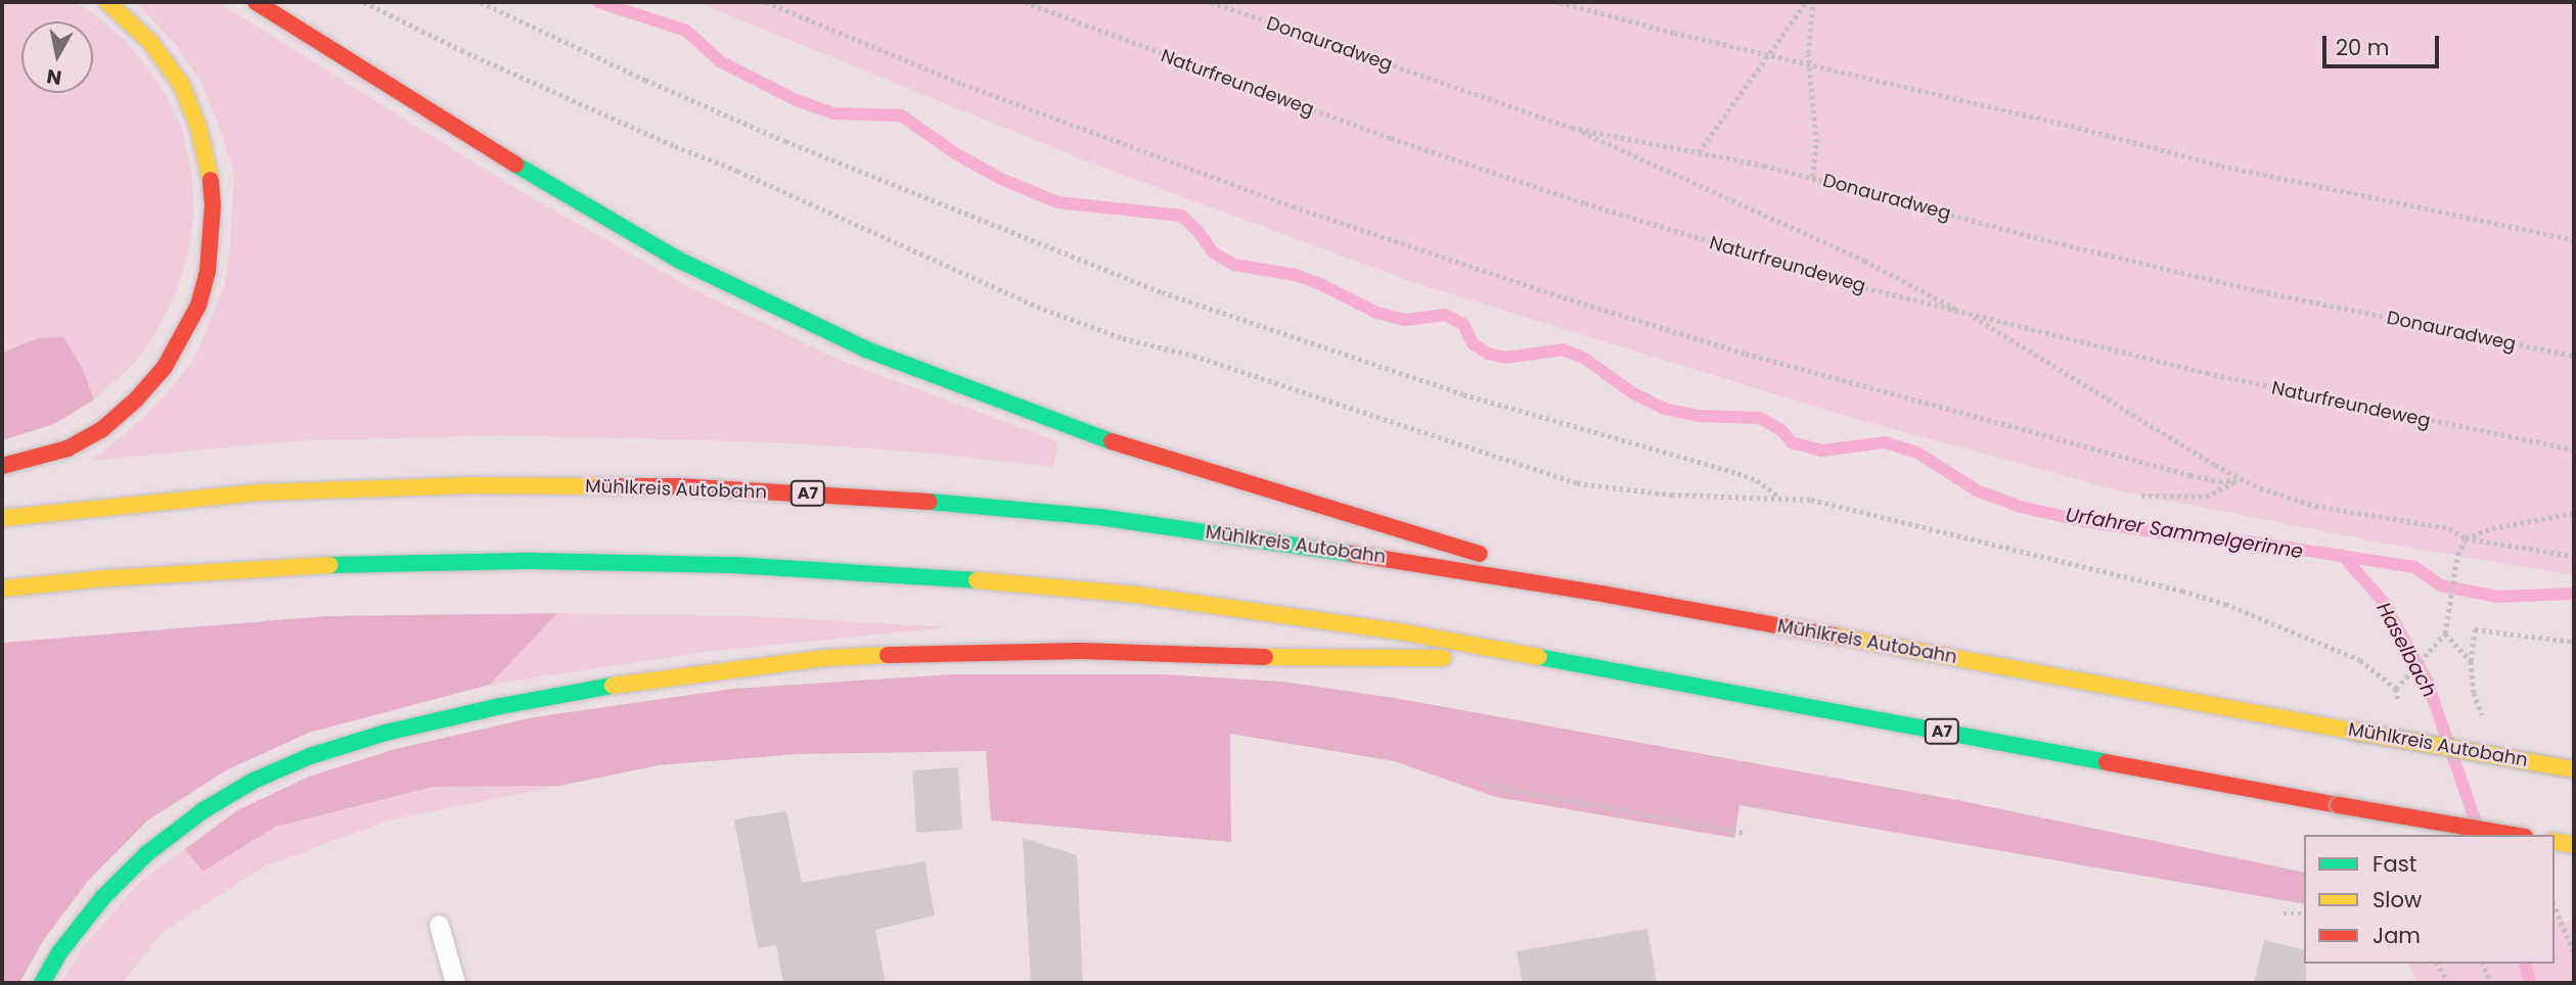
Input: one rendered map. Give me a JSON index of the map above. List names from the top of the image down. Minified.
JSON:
{"streets":{"highway":["Mühlkreis Autobahn","A7"],"path":["Donauradweg","Naturfreundeweg"]},"water":["Urfahrer Sammelgerinne","Haselbach"],"legend":["Fast","Slow","Jam"],"scale_bar":"20 m","north":"bottom"}
